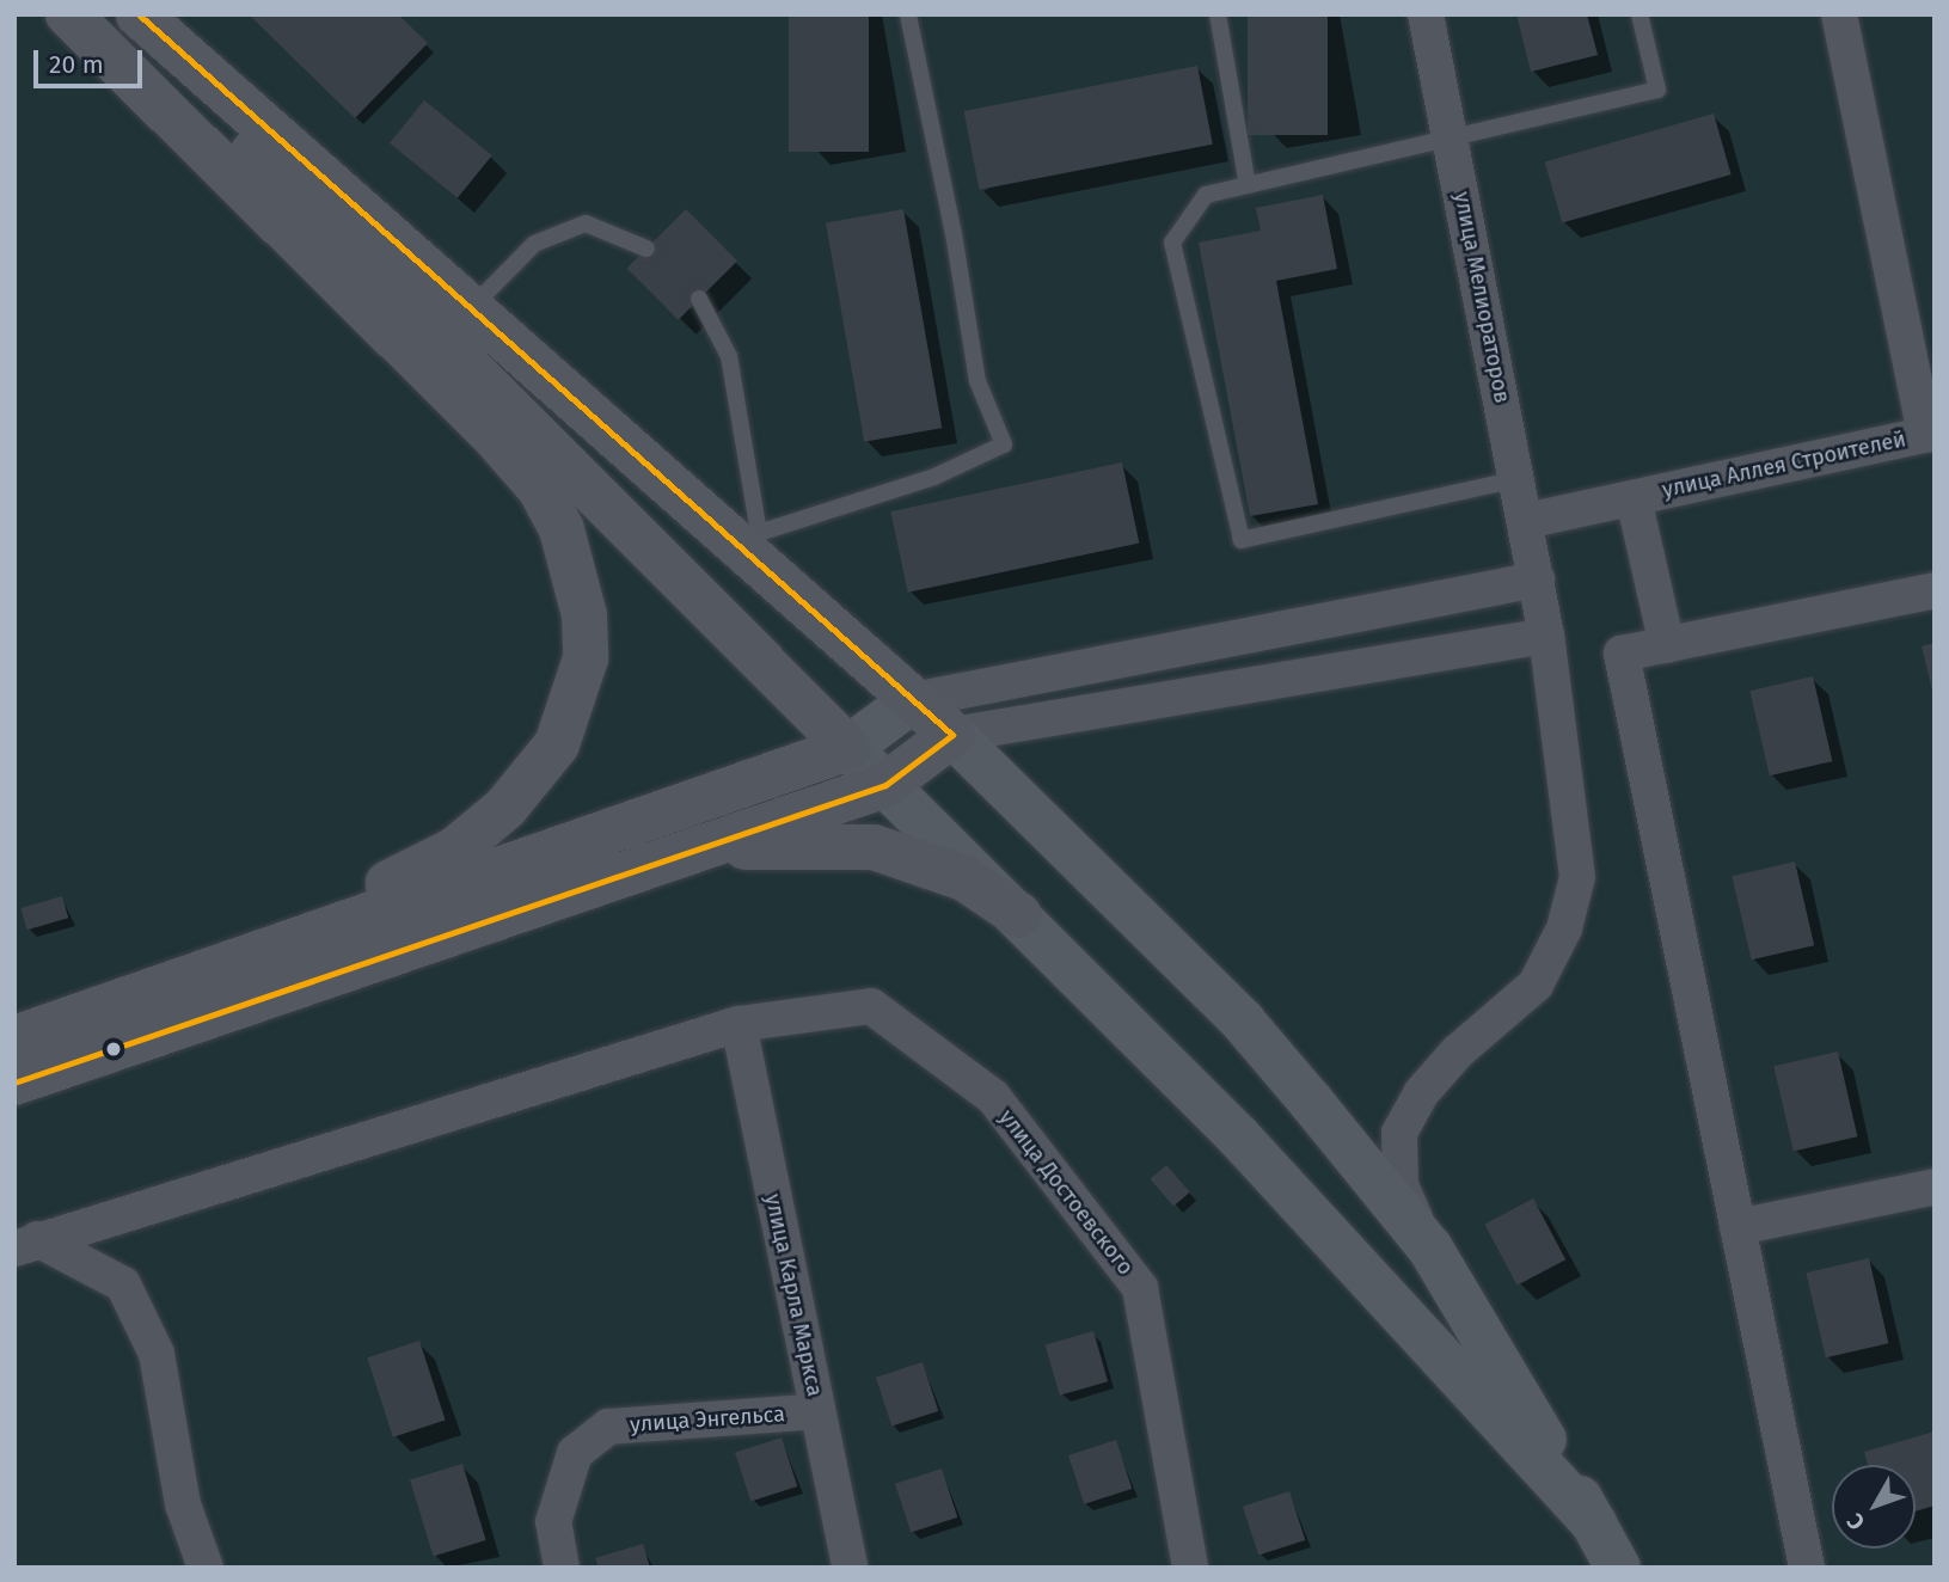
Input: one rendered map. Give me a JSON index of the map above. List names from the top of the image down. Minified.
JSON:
{"streets":{"street":["улица Мелиораторов","улица Аллея Строителей","улица Достоевского","улица Карла Маркса","улица Энгельса"]},"crossings":[["улица Мелиораторов","улица Аллея Строителей"],["улица Достоевского","улица Карла Маркса"],["улица Карла Маркса","улица Энгельса"]],"scale_bar":"20 m","north":"bottom left"}
